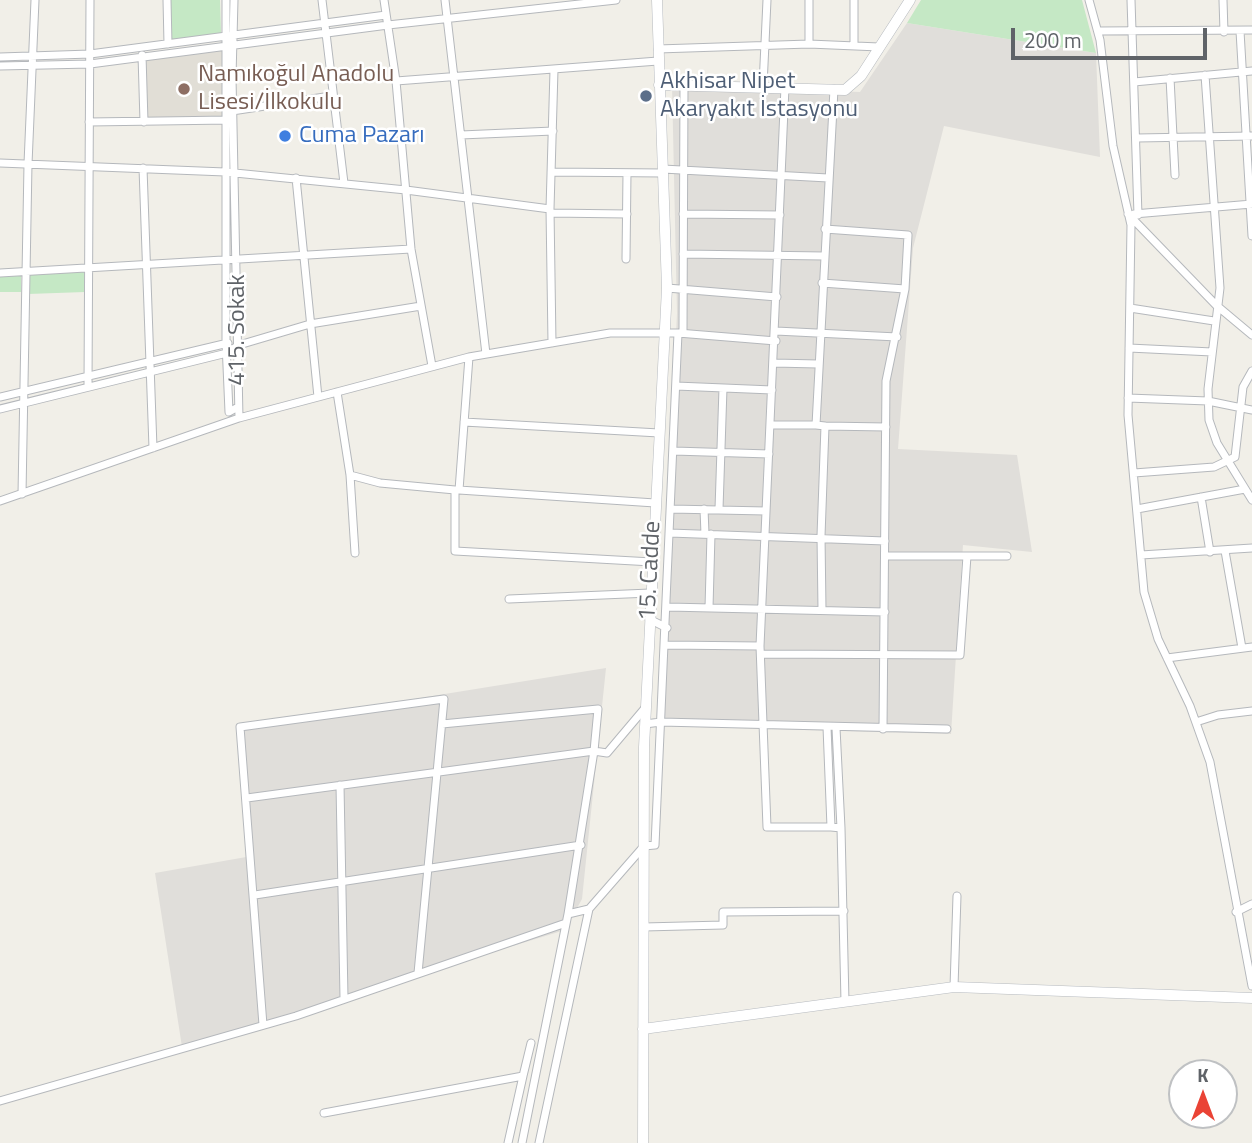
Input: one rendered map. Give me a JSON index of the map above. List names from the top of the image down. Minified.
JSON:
{"streets":{"main road":["15. Cadde"],"street":["415. Sokak"]},"places":["Namıkoğul Anadolu Lisesi/İlkokulu","Akhisar Nipet Akaryakıt İstasyonu","Cuma Pazarı"],"scale_bar":"200 m","north":"top"}
